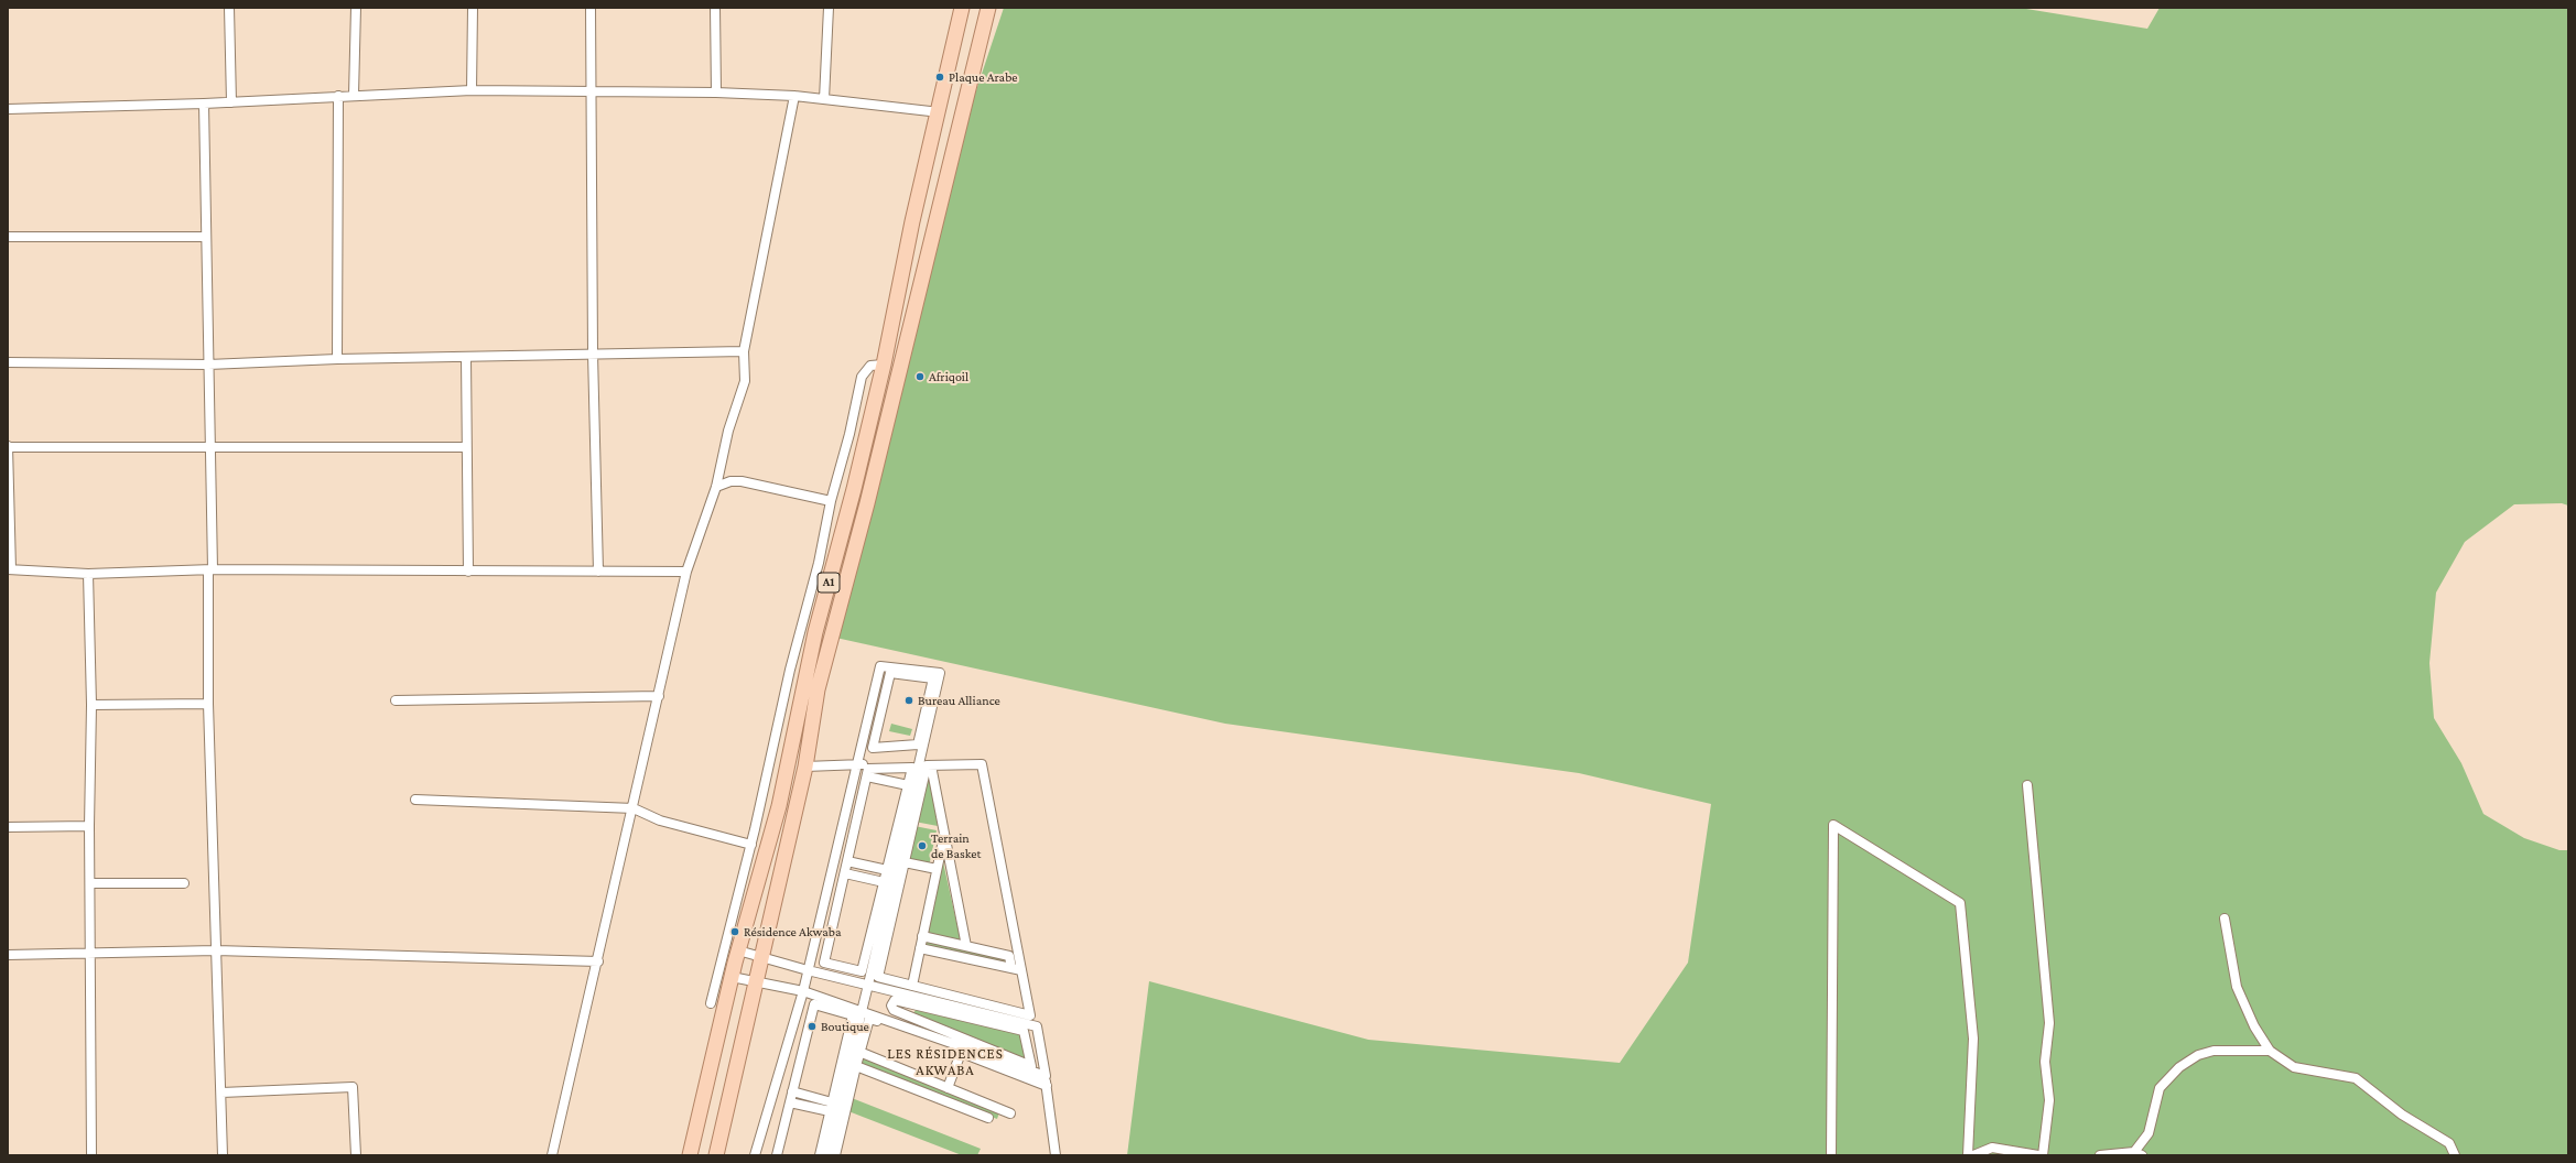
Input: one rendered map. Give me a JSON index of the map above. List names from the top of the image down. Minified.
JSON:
{"streets":{"main road":["A1"]},"districts":["LES RÉSIDENCES AKWABA"],"places":["Plaque Arabe","Afriqoil","Bureau Alliance","Terrain de Basket","Résidence Akwaba","Boutique"]}
